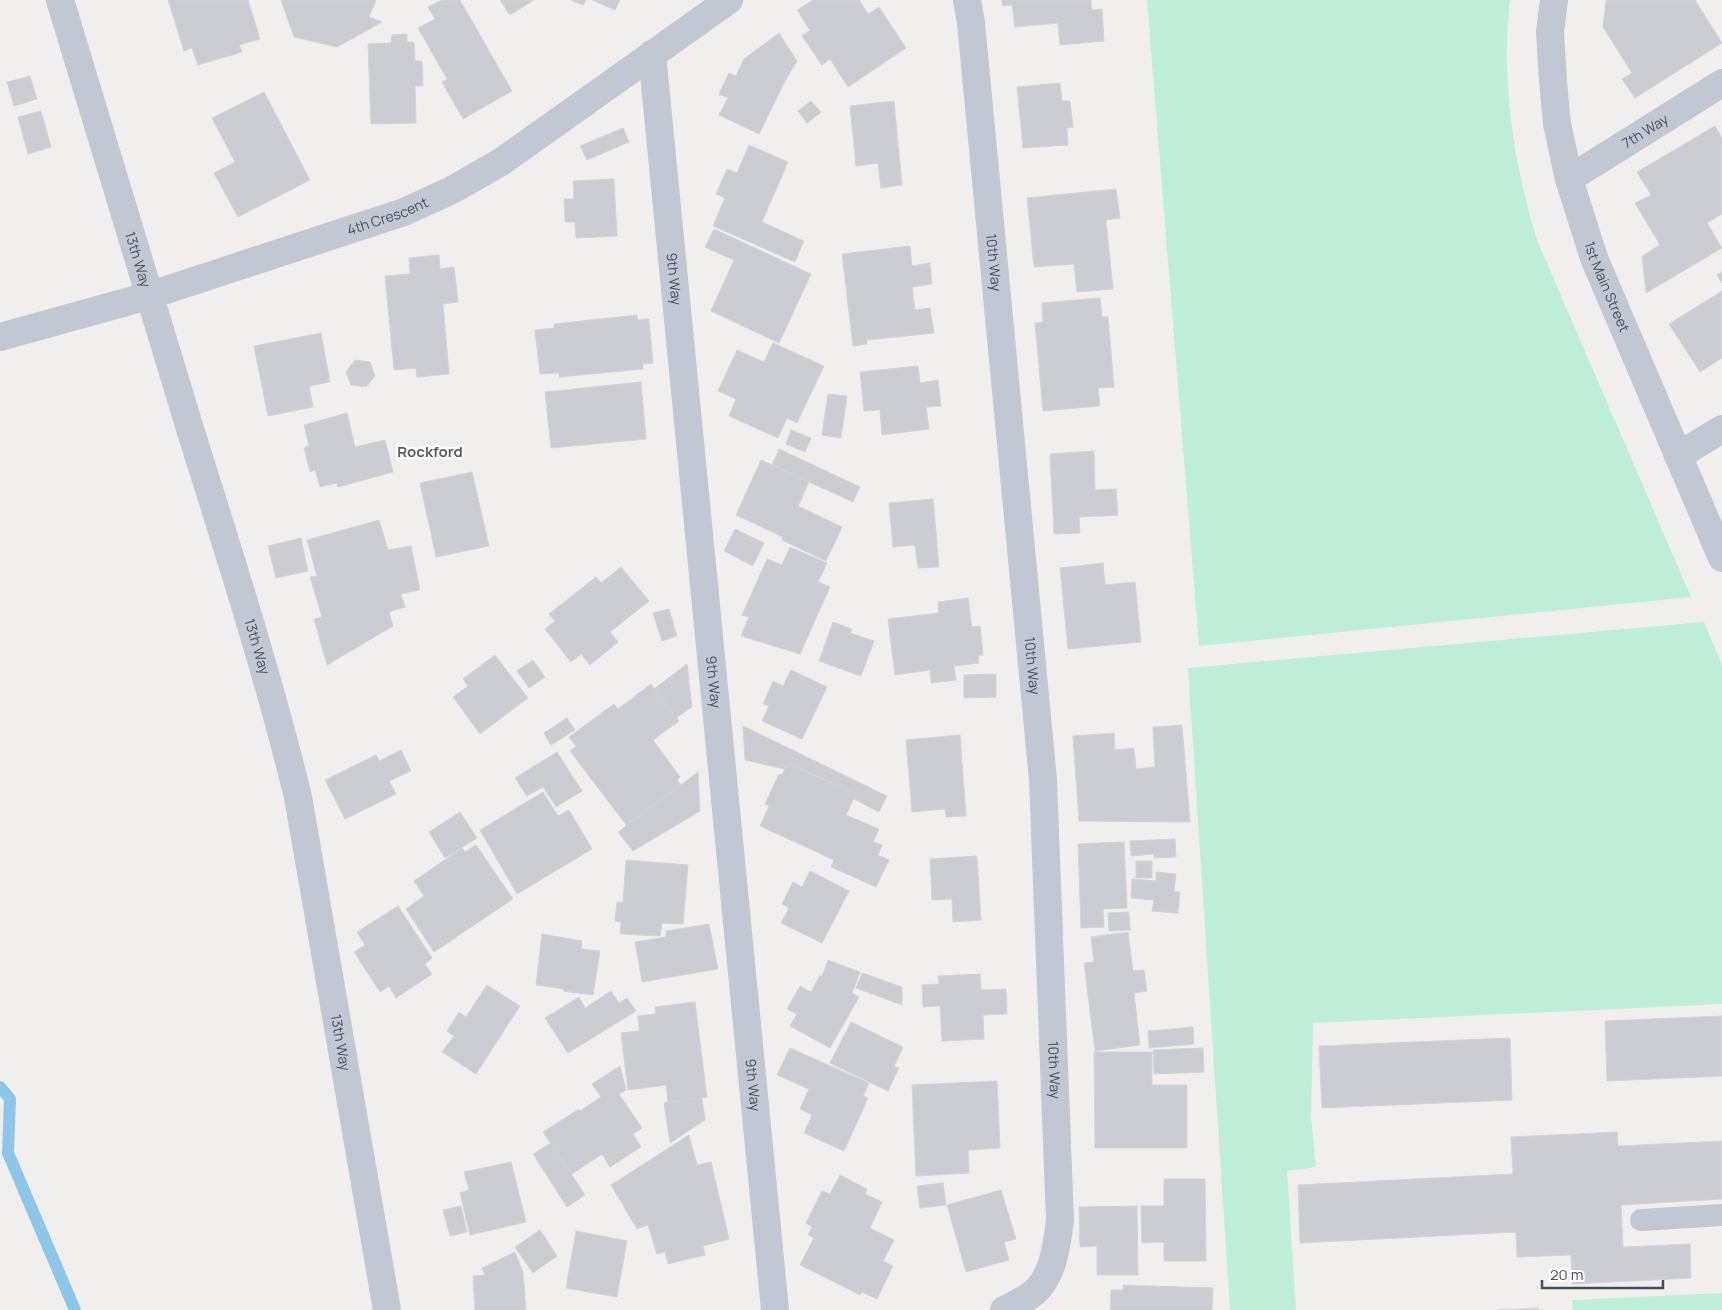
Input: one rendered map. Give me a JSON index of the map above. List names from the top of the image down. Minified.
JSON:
{"streets":{"street":["7th Way","4th Crescent","13th Way","10th Way","9th Way","1st Main Street"]},"crossings":[["7th Way","1st Main Street"],["4th Crescent","13th Way"],["4th Crescent","9th Way"]],"districts":["Rockford"],"scale_bar":"20 m"}
